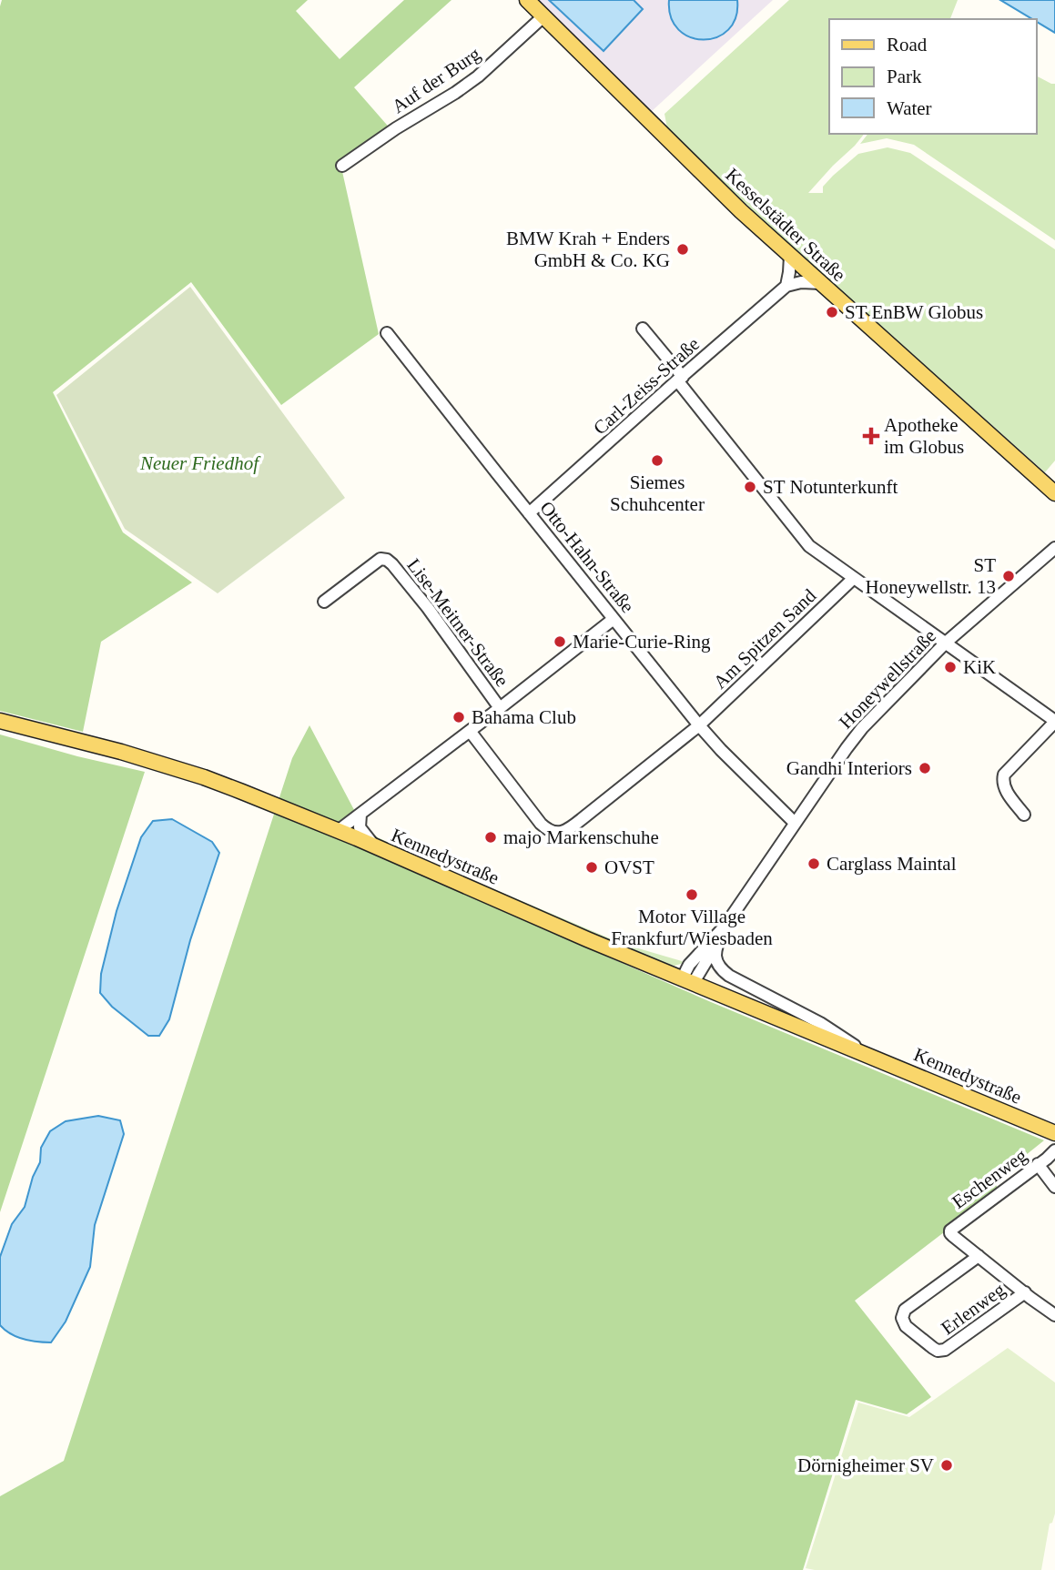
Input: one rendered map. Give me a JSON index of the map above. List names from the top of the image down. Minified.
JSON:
{"streets":{"main road":["Kesselstädter Straße","Kennedystraße"],"street":["Auf der Burg","Carl-Zeiss-Straße","Otto-Hahn-Straße","Lise-Meitner-Straße","Am Spitzen Sand","Honeywellstraße","Eschenweg","Erlenweg"]},"crossings":[["Auf der Burg","Kesselstädter Straße"],["Carl-Zeiss-Straße","Otto-Hahn-Straße"],["Otto-Hahn-Straße","Am Spitzen Sand"],["Otto-Hahn-Straße","Honeywellstraße"],["Honeywellstraße","Kennedystraße"],["Eschenweg","Erlenweg"]],"parks":["Neuer Friedhof"],"places":{"other":["BMW Krah + Enders GmbH & Co. KG","ST EnBW Globus","Siemes Schuhcenter","ST Notunterkunft","ST Honeywellstr. 13","Marie-Curie-Ring","KiK","Bahama Club","Gandhi Interiors","majo Markenschuhe","Carglass Maintal","OVST","Motor Village Frankfurt/Wiesbaden","Dörnigheimer SV"],"health":["Apotheke im Globus"]},"legend":["Road","Park","Water"]}
